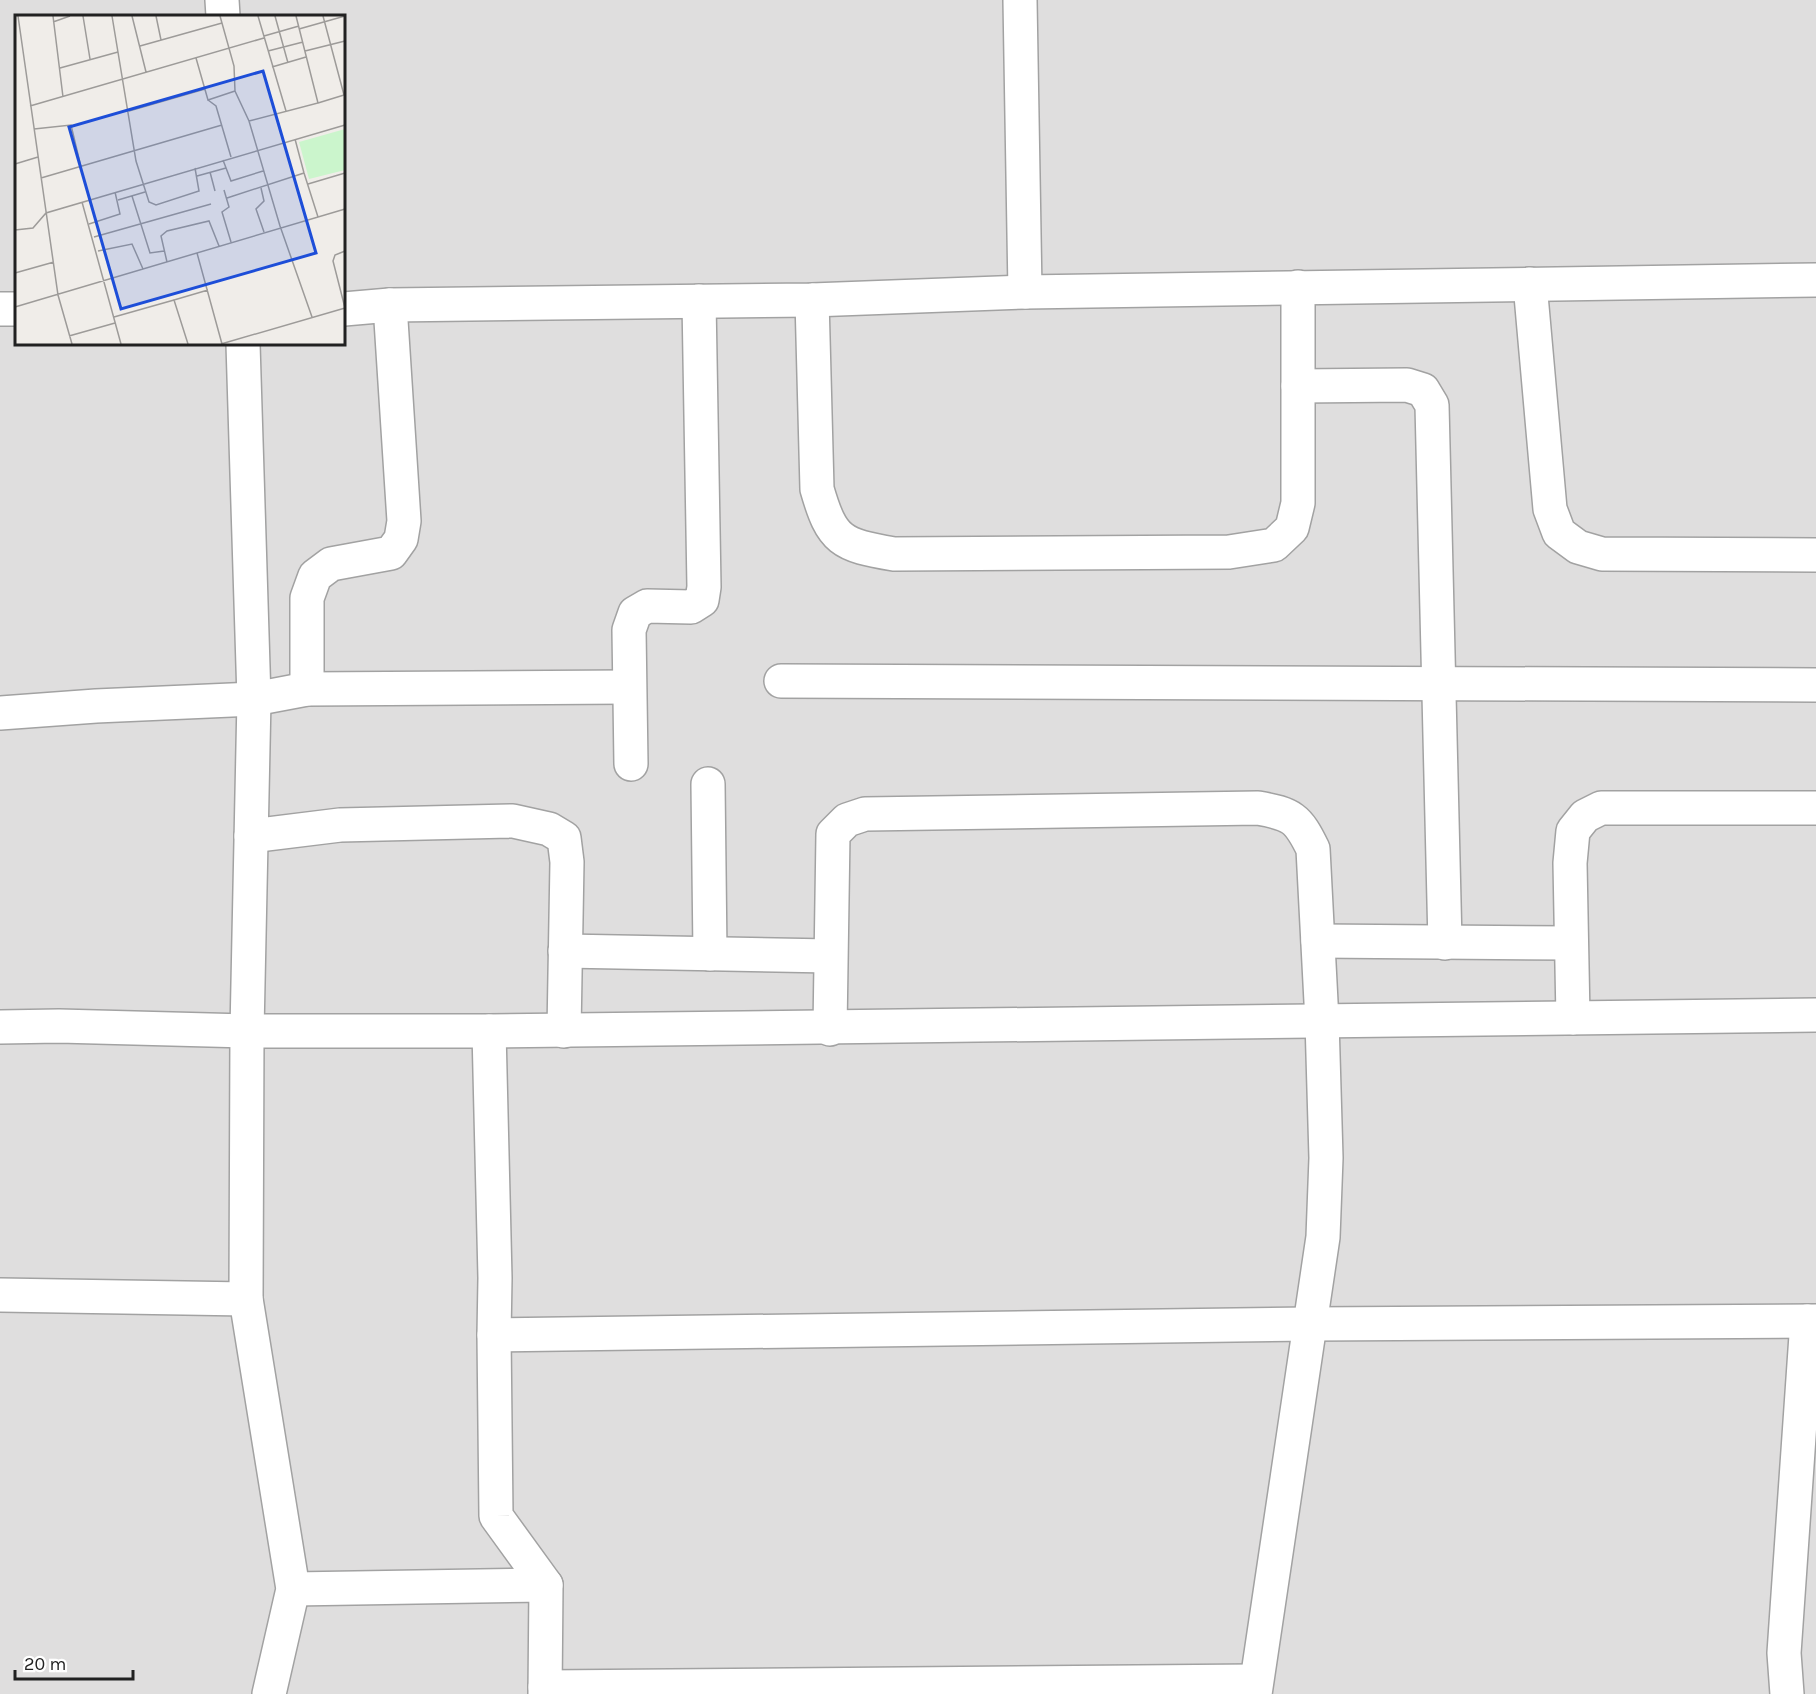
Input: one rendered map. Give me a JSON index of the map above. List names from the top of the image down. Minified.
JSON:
{"scale_bar":"20 m"}
